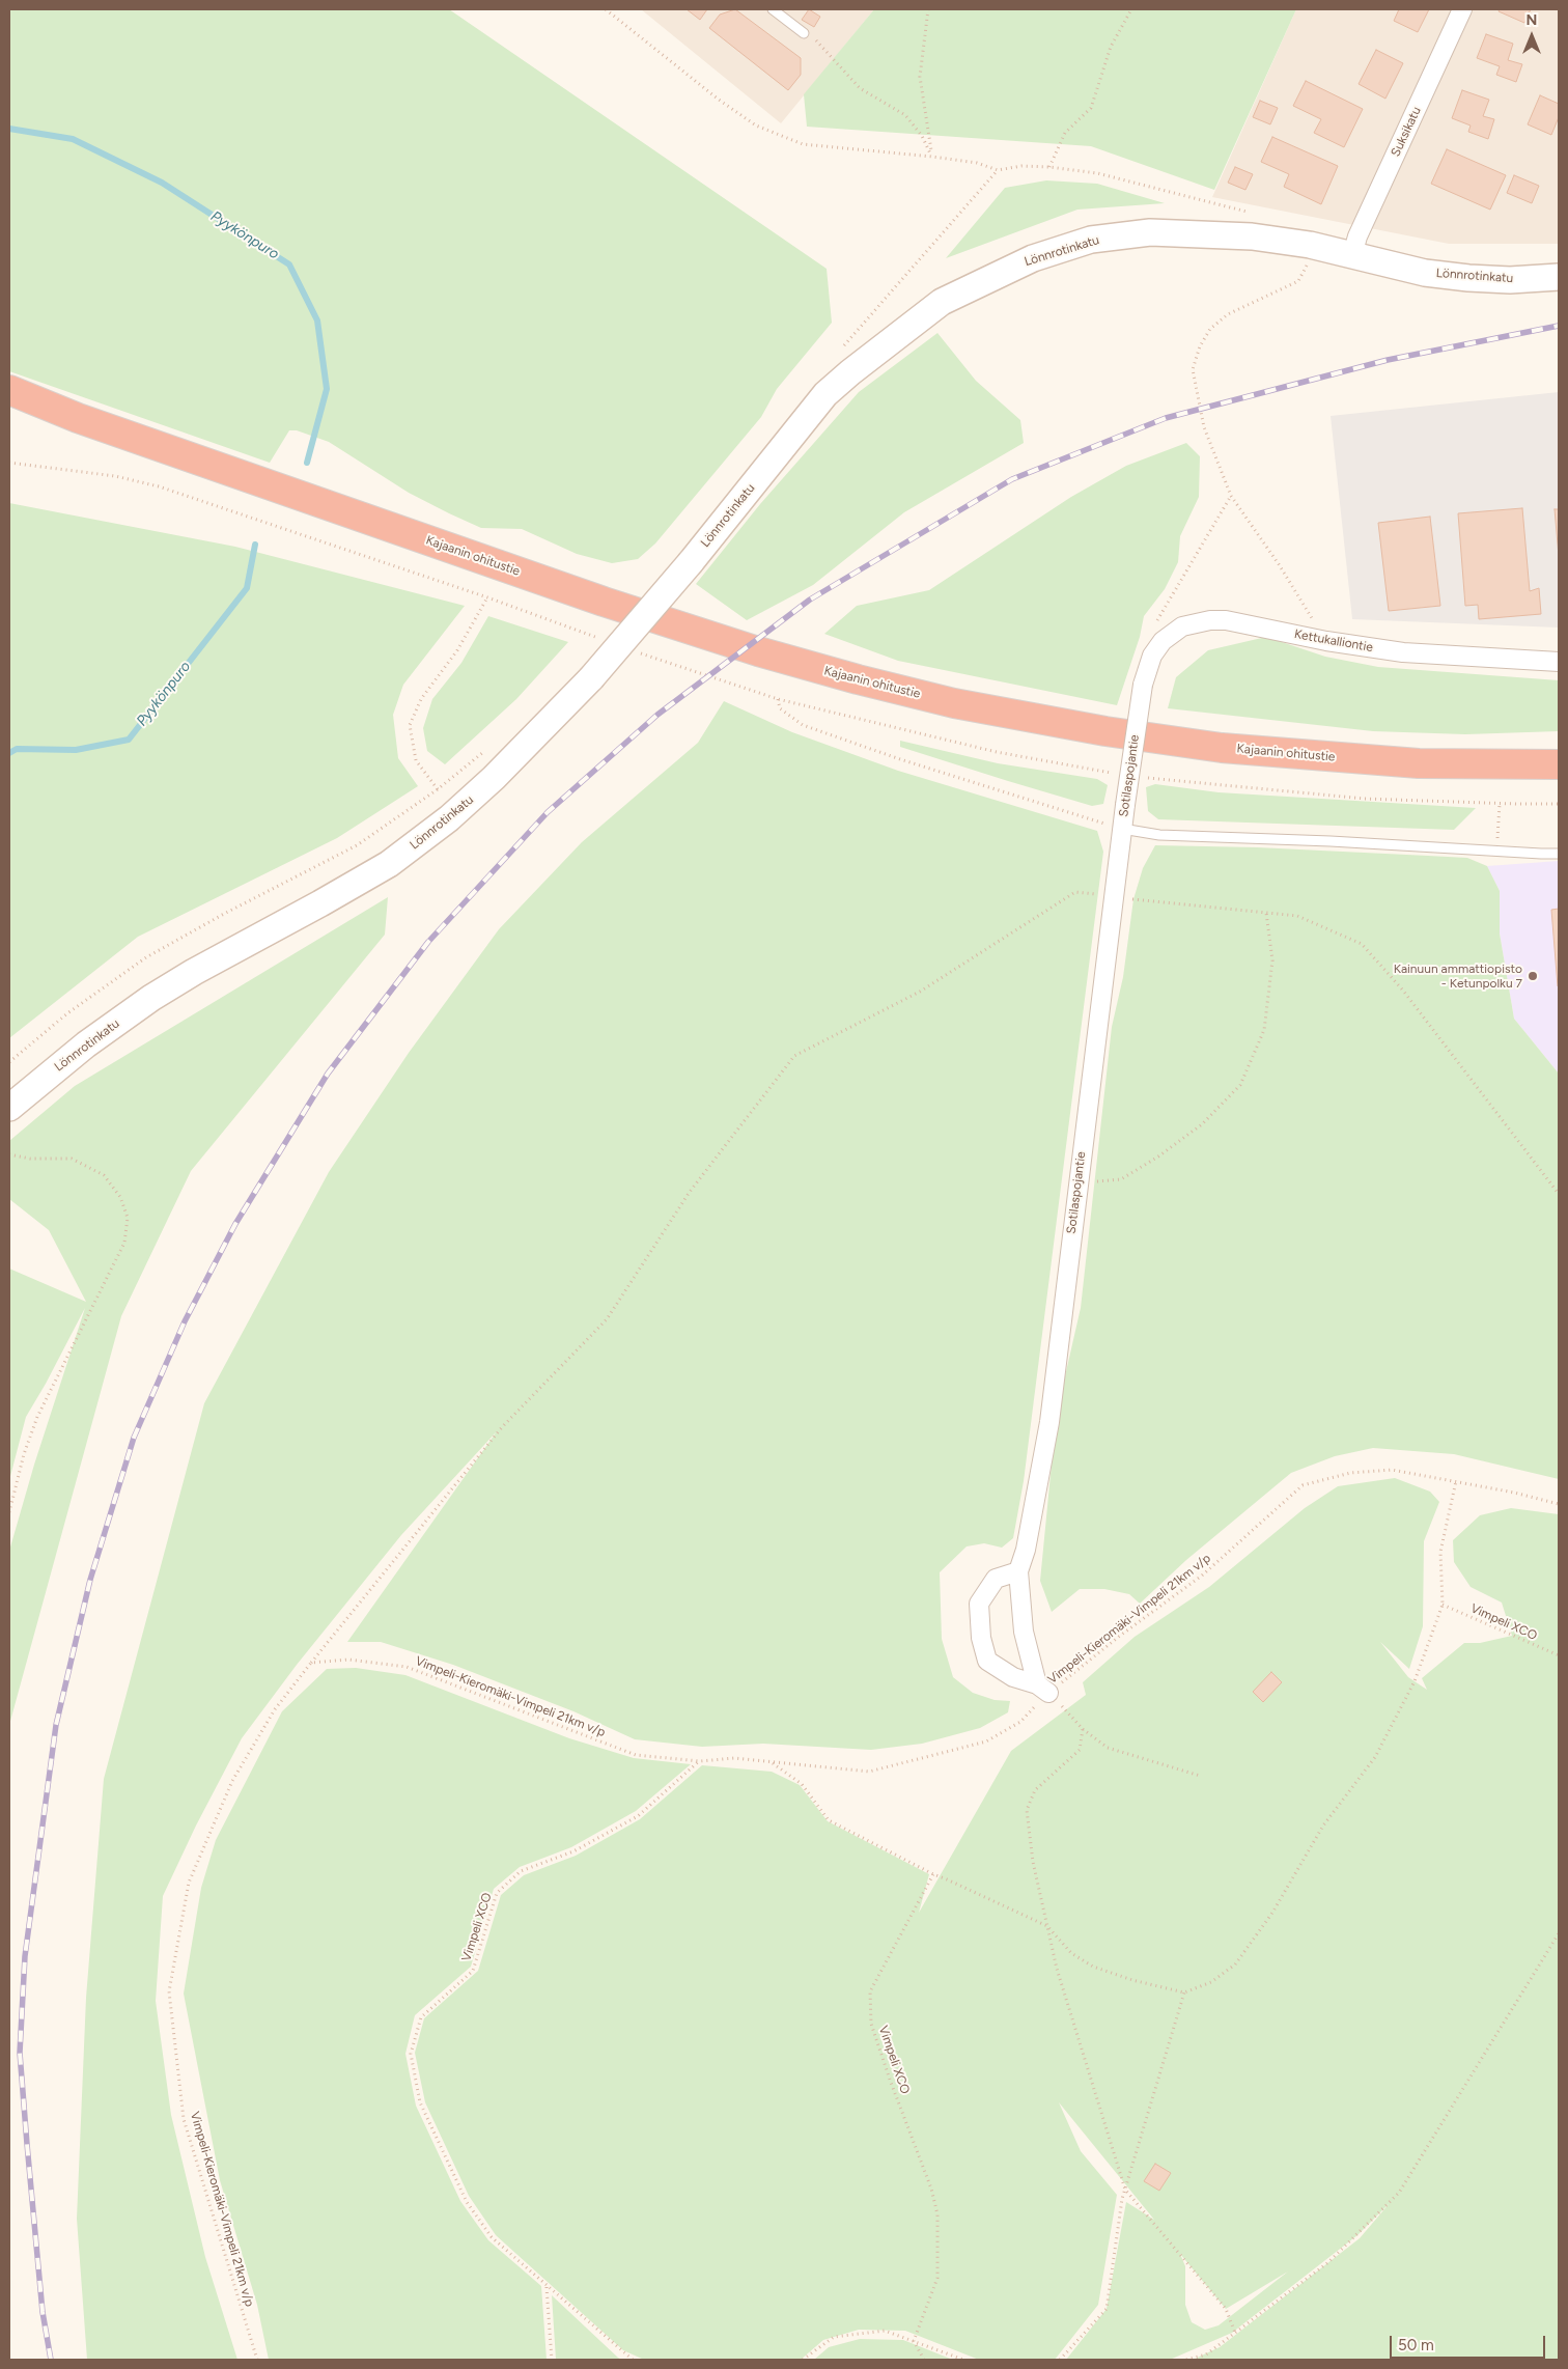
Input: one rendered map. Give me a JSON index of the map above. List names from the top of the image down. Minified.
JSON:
{"streets":{"highway":["Kajaanin ohitustie"],"street":["Suksikatu","Lönnrotinkatu","Kettukalliontie","Sotilaspojantie"],"path":["Vimpeli-Kieromäki-Vimpeli 21km v/p","Vimpeli XCO"]},"crossings":[["Suksikatu","Lönnrotinkatu"],["Kettukalliontie","Sotilaspojantie"],["Sotilaspojantie","Vimpeli-Kieromäki-Vimpeli 21km v/p"],["Vimpeli-Kieromäki-Vimpeli 21km v/p","Vimpeli XCO"]],"water":["Pyykönpuro"],"places":["Kainuun ammattiopisto - Ketunpolku 7"],"scale_bar":"50 m","north":"top"}
